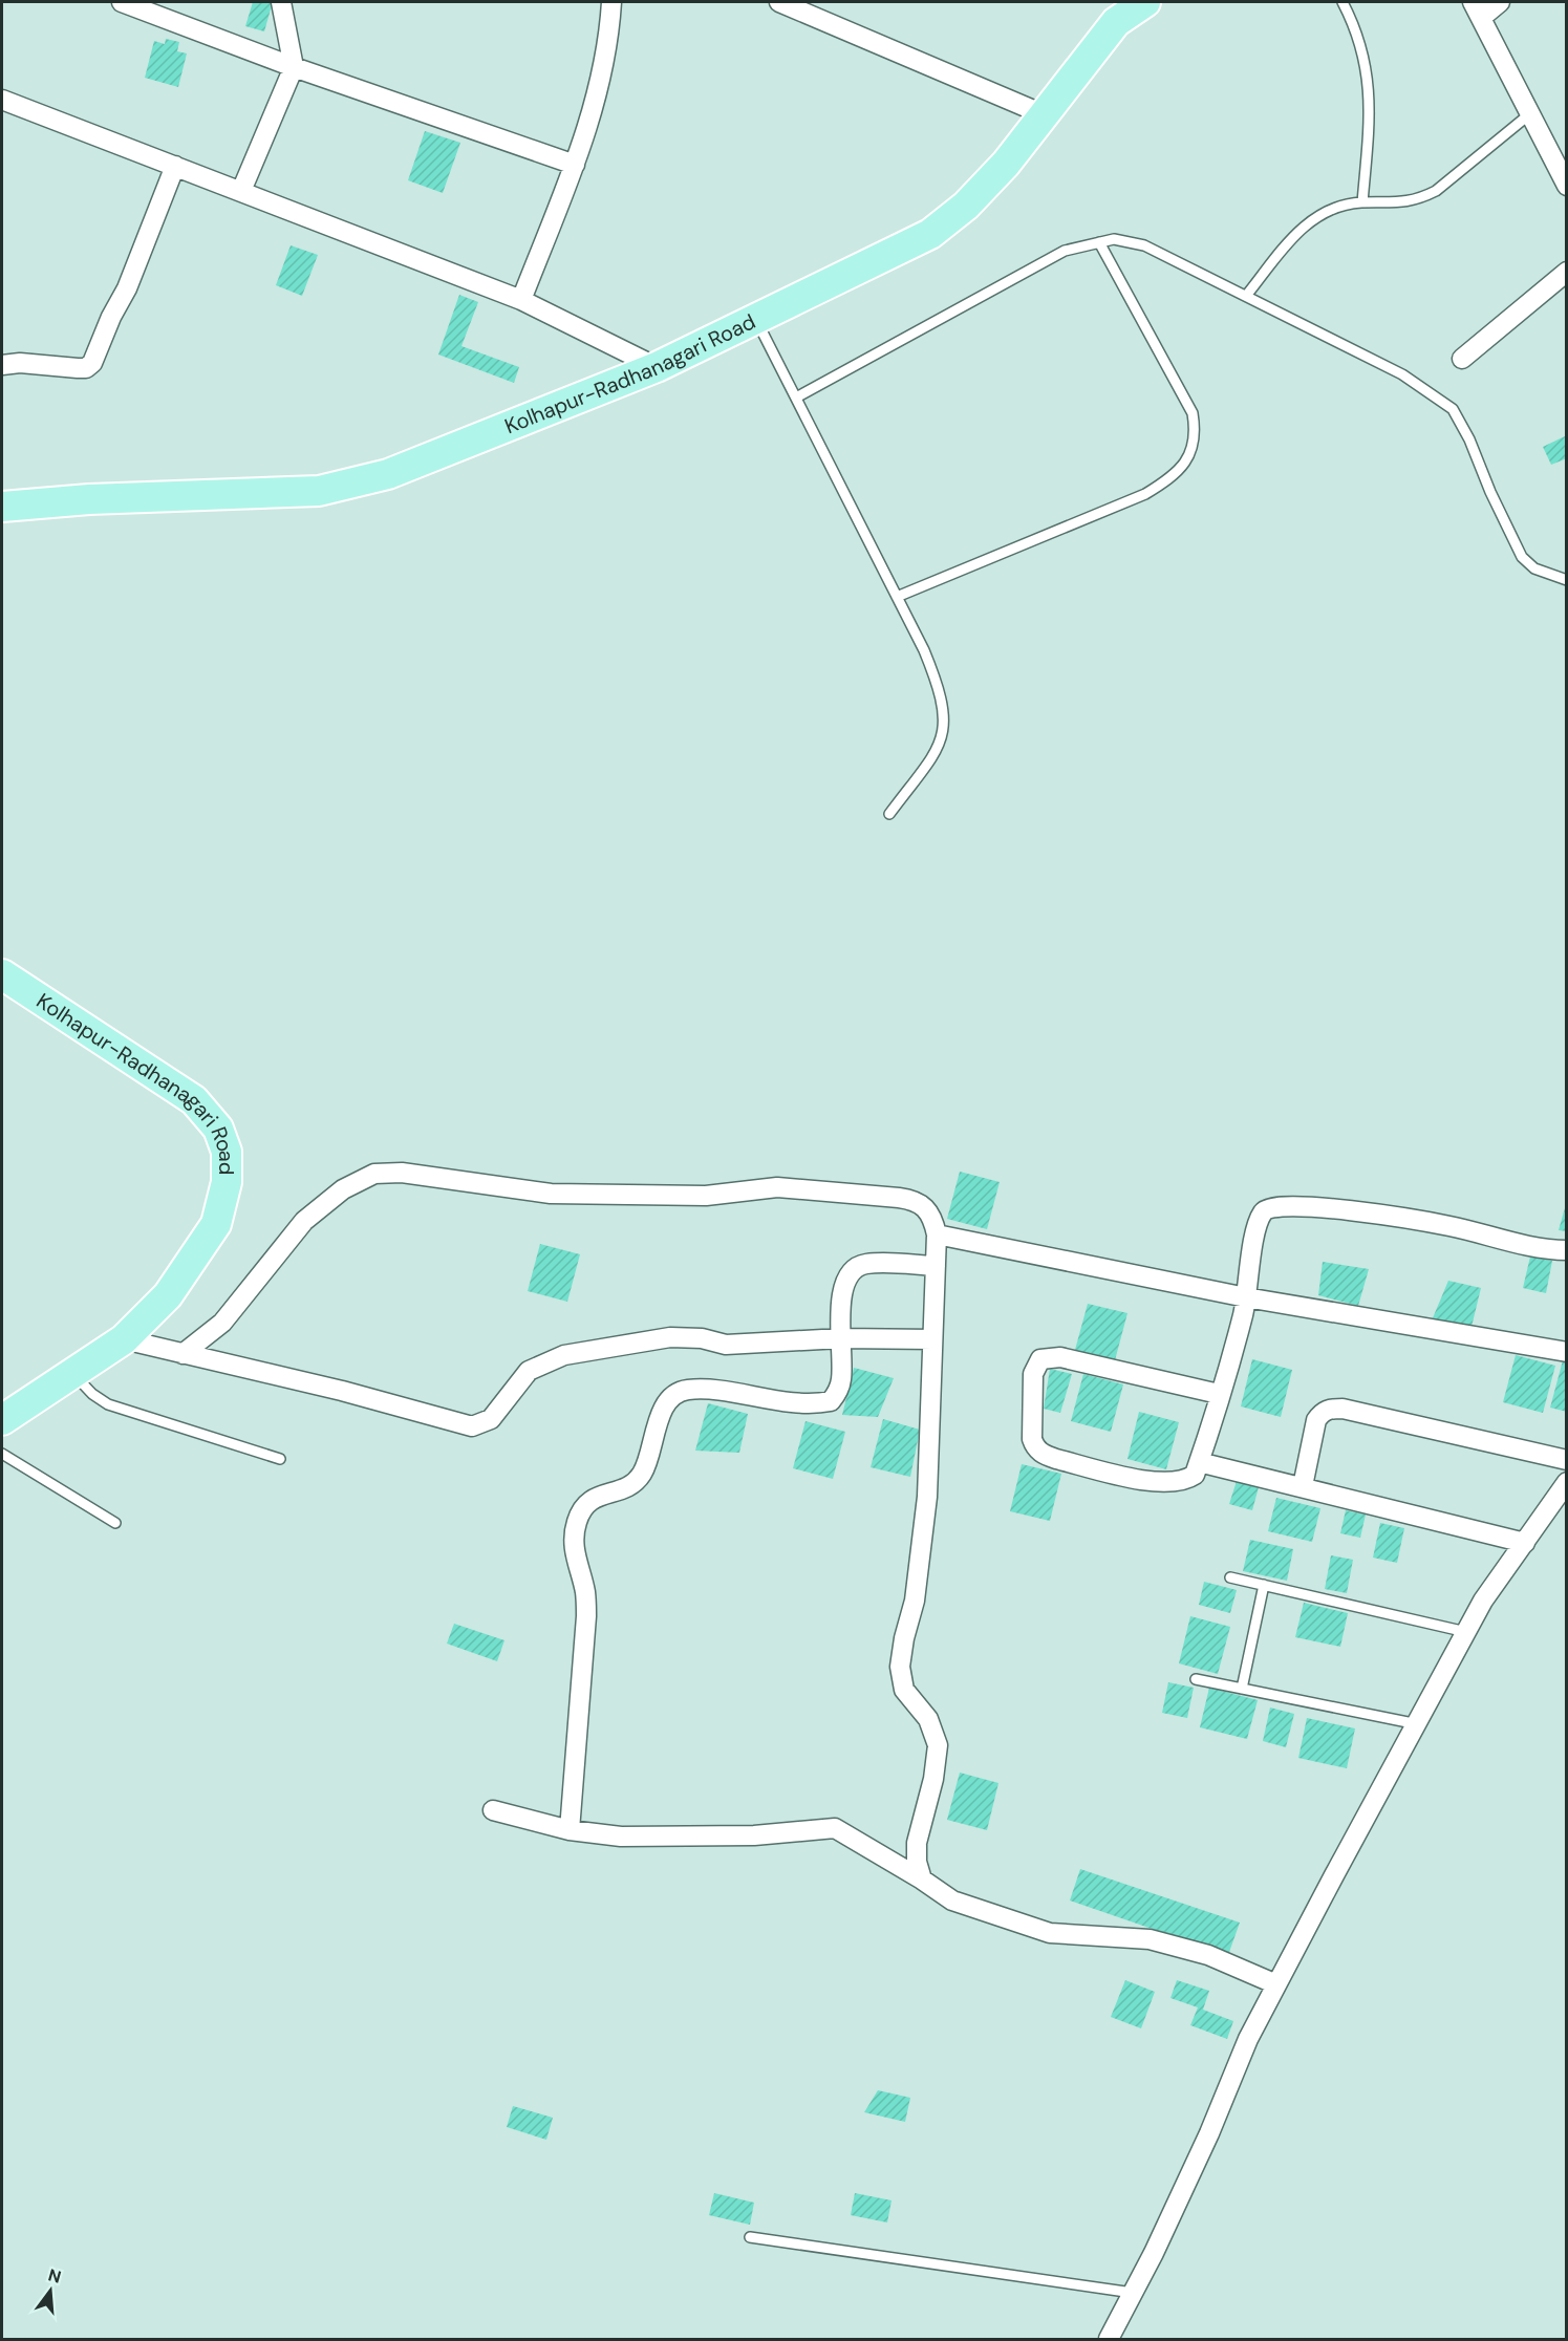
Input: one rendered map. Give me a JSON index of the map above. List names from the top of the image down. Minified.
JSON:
{"streets":{"main road":["Kolhapur-Radhanagari Road"]},"north":"top"}
